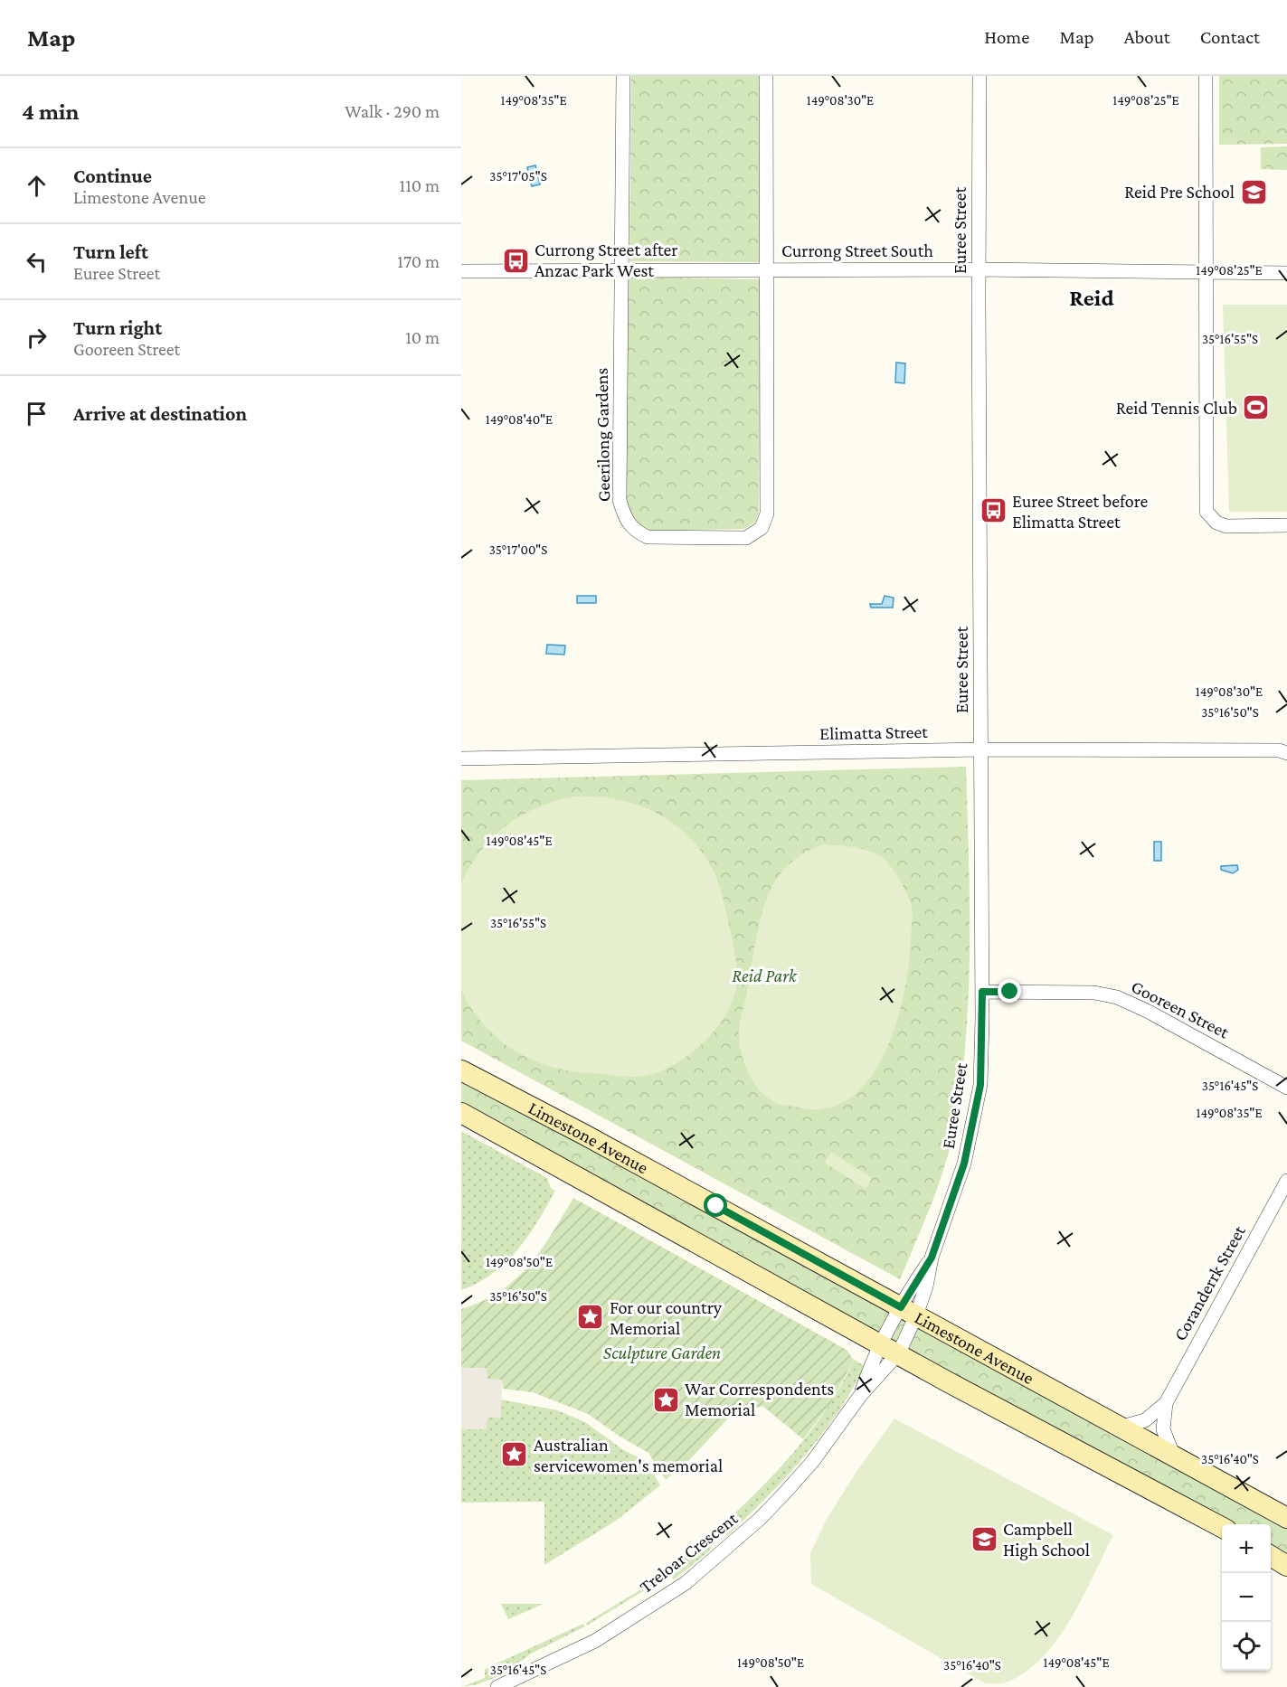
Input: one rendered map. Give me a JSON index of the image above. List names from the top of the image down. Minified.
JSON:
{"streets":{"main road":["Limestone Avenue"],"street":["Euree Street","Currong Street South","Geerilong Gardens","Elimatta Street","Gooreen Street","Coranderrk Street","Treloar Crescent"]},"crossings":[["Euree Street","Currong Street South"],["Euree Street","Elimatta Street"],["Euree Street","Gooreen Street"],["Euree Street","Limestone Avenue"],["Euree Street","Treloar Crescent"],["Currong Street South","Geerilong Gardens"],["Limestone Avenue","Coranderrk Street"]],"districts":["Reid"],"parks":["Reid Park","Sculpture Garden"],"places":{"school or university":["Reid Pre School","Campbell High School"],"bus stop":["Currong Street after Anzac Park West","Euree Street before Elimatta Street"],"sports":["Reid Tennis Club"],"place":["For our country Memorial","War Correspondents Memorial","Australian servicewomen's memorial"]},"page":{"header":"Map","nav":["Home","Map","About","Contact"],"heading":["4 min","Walk · 290 m"],"list":[["Continue","Limestone Avenue","110 m"],["Turn left","Euree Street","170 m"],["Turn right","Gooreen Street","10 m"],"Arrive at destination"],"map_buttons":["+","−"]},"coordinates":["149°08'35\"E","149°08'30\"E","149°08'25\"E","35°17'05\"S","35°16'55\"S","149°08'40\"E","35°17'00\"S","35°16'50\"S","149°08'45\"E","35°16'45\"S","149°08'50\"E","35°16'40\"S"]}
